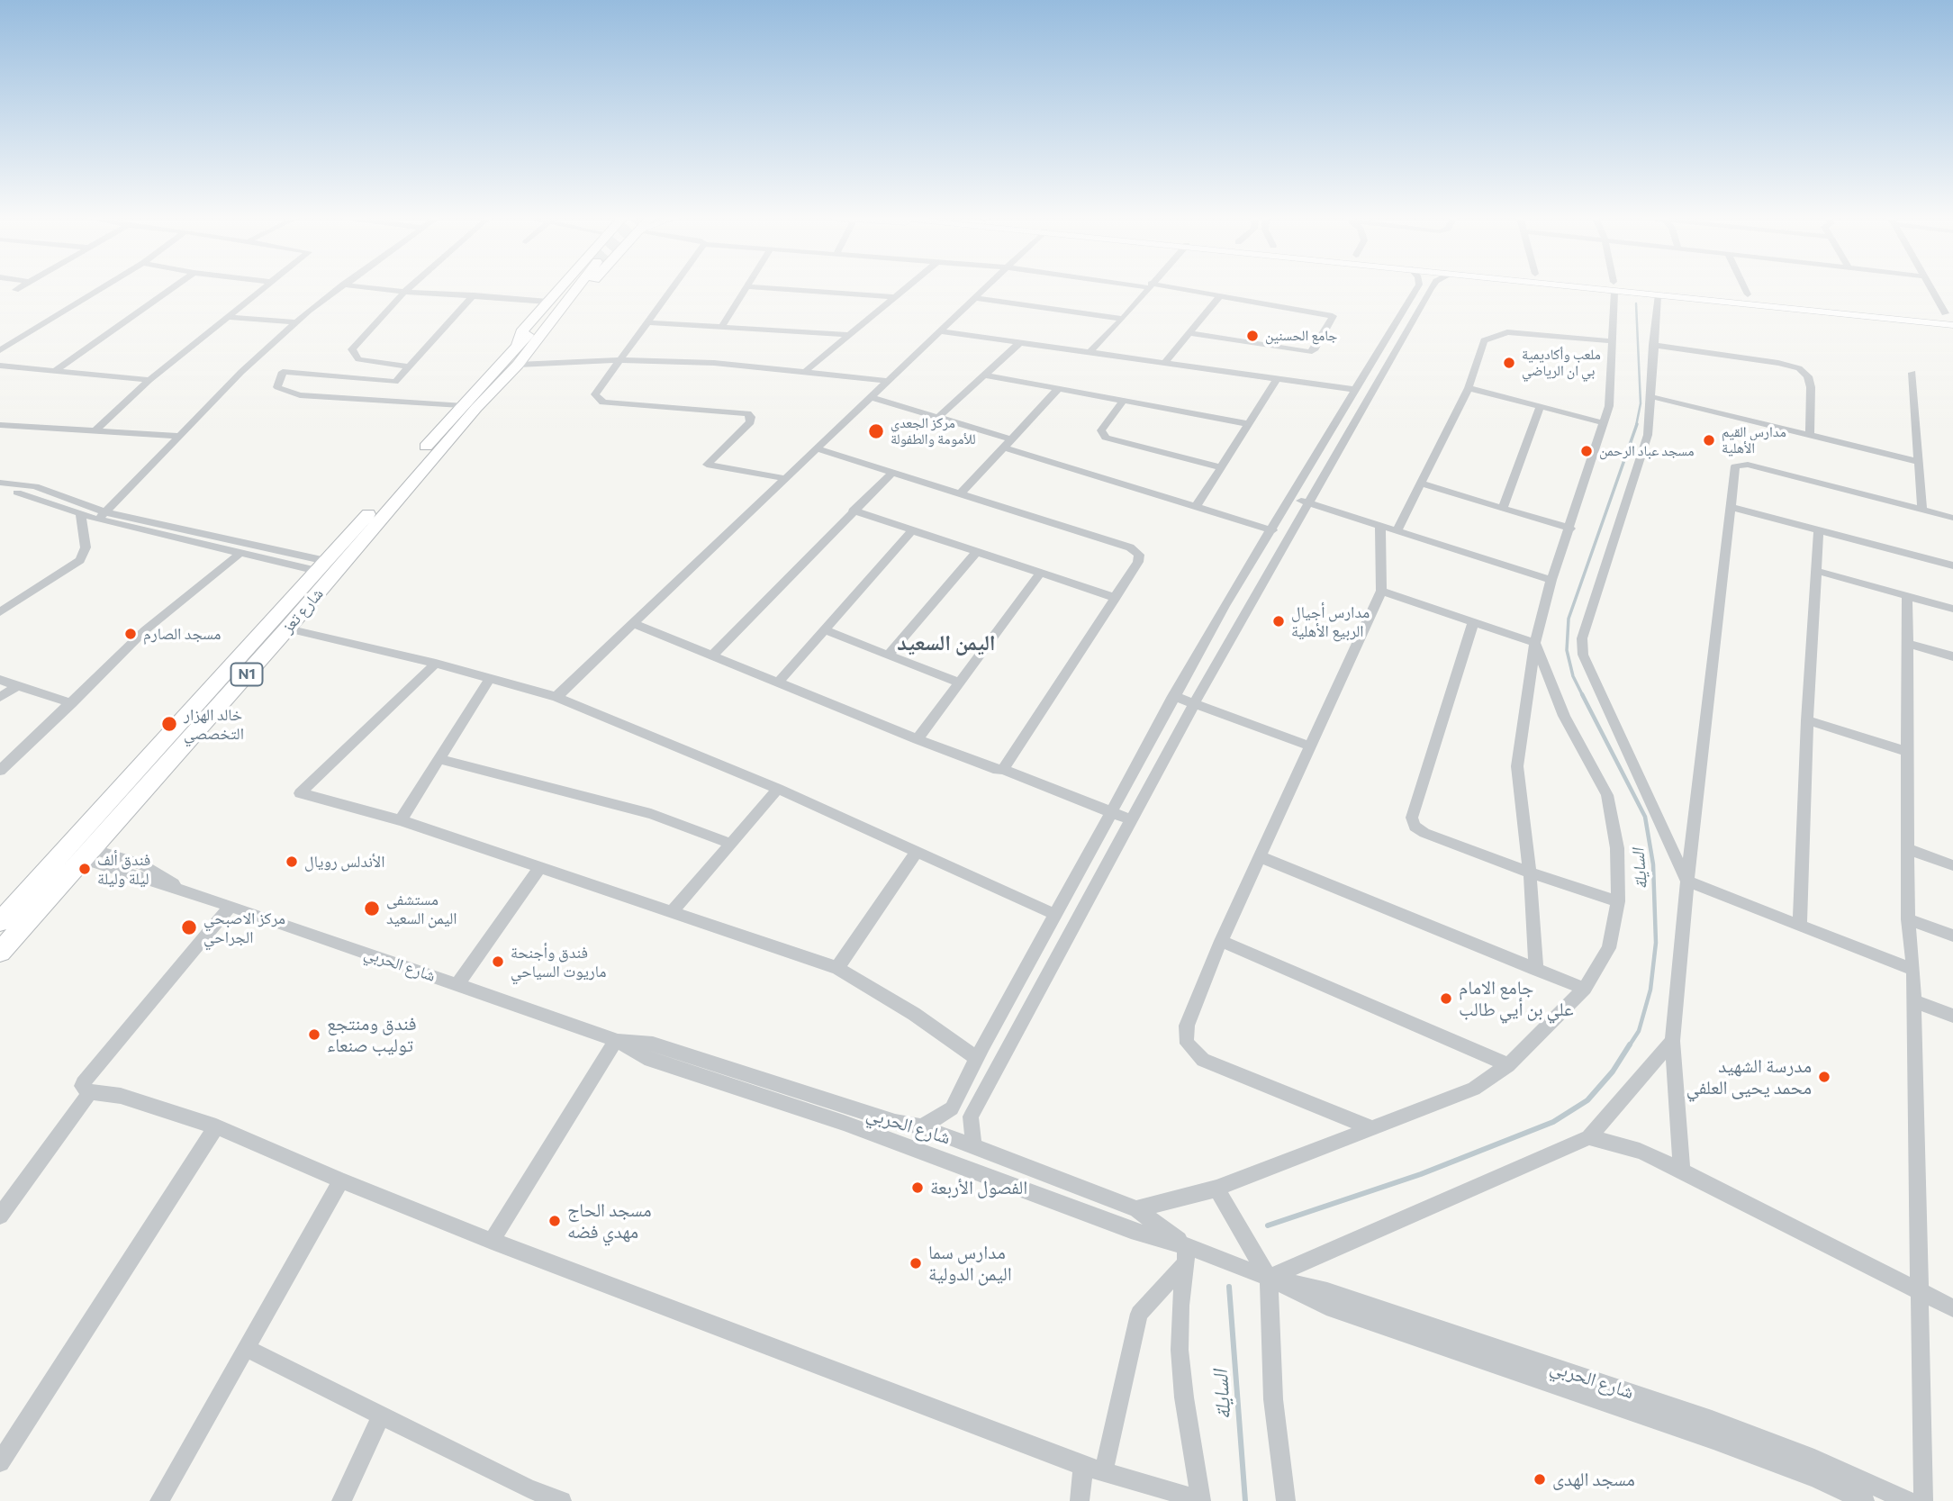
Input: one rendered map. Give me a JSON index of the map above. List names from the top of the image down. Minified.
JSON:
{"streets":{"highway":["شارع تعز","N1"],"street":["شارع الحربي"]},"crossings":[["شارع تعز","N1"],["شارع تعز","شارع الحربي"]],"districts":["اليمن السعيد"],"water":["السايلة"],"places":["جامع الحسنين","ملعب وأكاديمية بي ان الرياضي","مركز الجعدي للأمومة والطفولة","مدارس القيم الأهلية","مسجد عباد الرحمن","مدارس أجيال الربيع الأهلية","مسجد الصارم","خالد الهزار التخصصي","الأندلس رويال","فندق ألف ليلة وليلة","مستشفى اليمن السعيد","مركز الاصبحي الجراحي","فندق وأجنحة ماريوت السياحي","جامع الامام علي بن أيي طالب","فندق ومنتجع توليب صنعاء","مدرسة الشهيد محمد يحيى العلفي","الفصول الأربعة","مسجد الحاج مهدي فضه","مدارس سما اليمن الدولية","مسجد الهدى"]}
